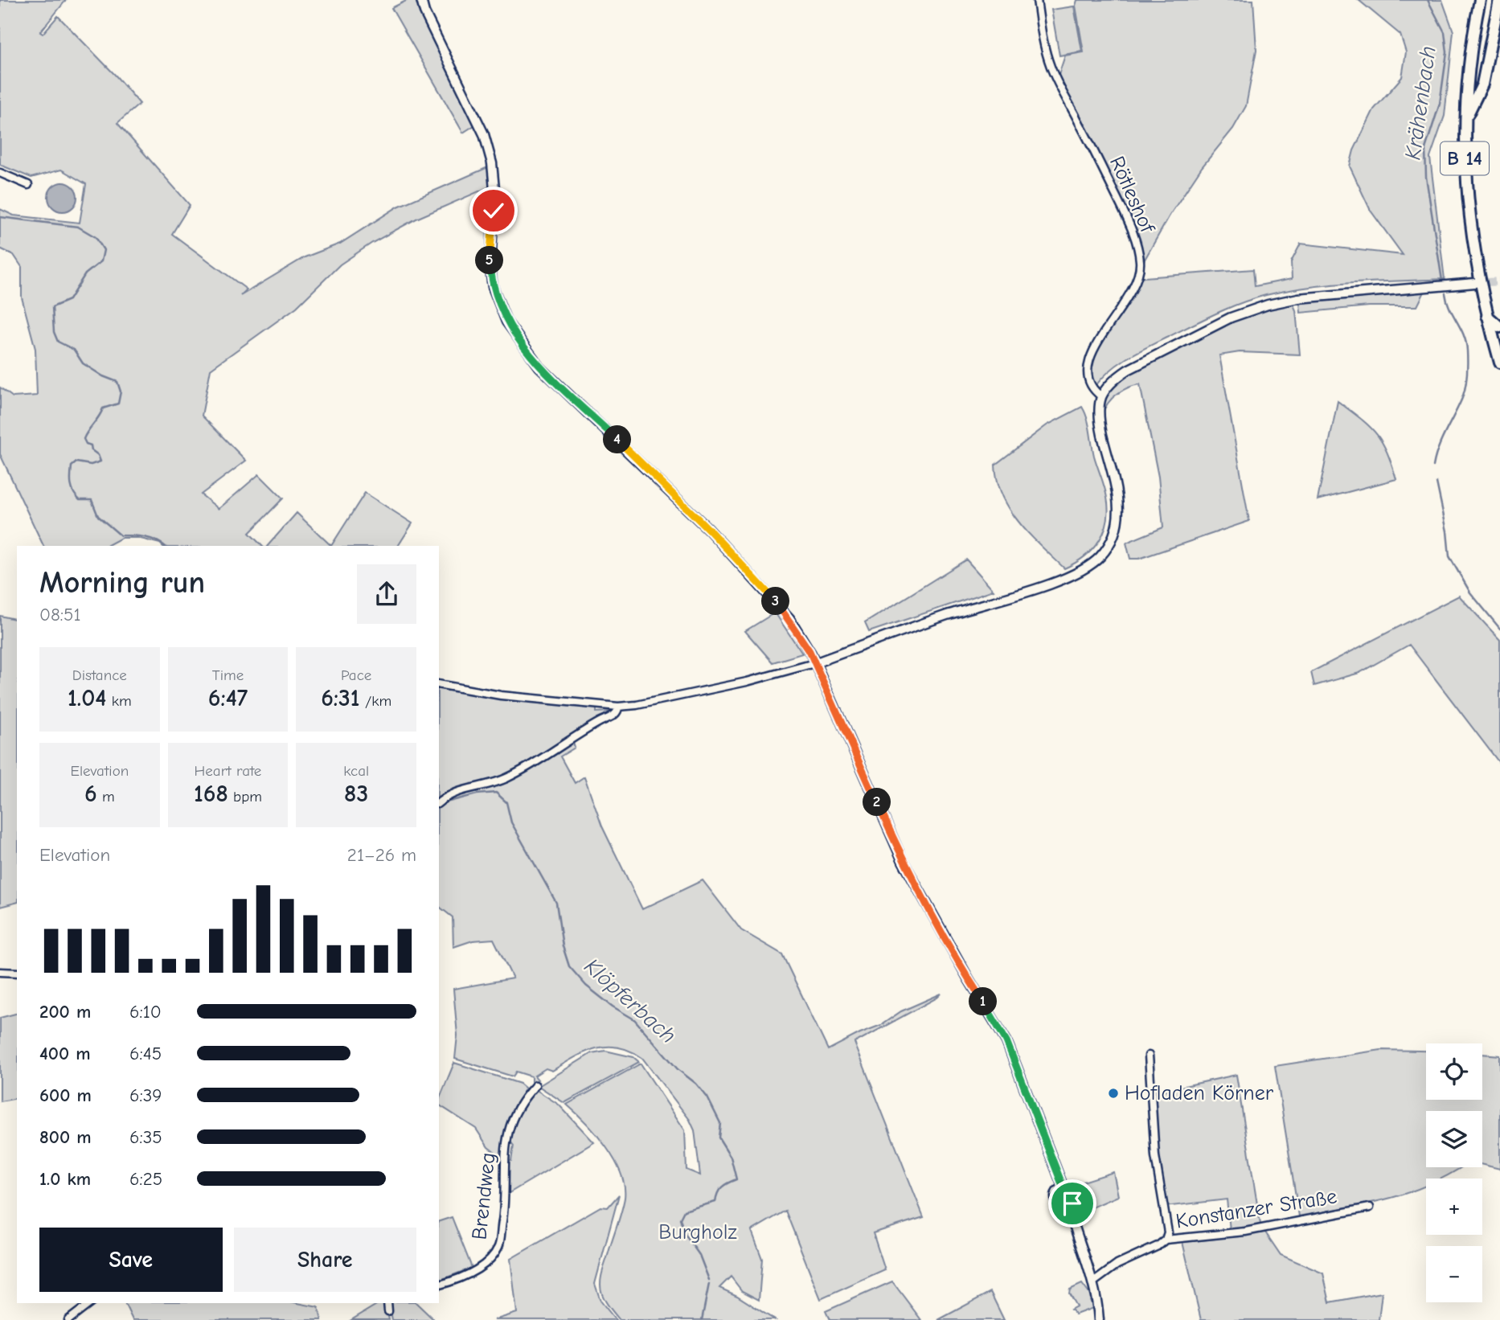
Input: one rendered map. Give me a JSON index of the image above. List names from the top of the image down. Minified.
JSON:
{"streets":{"main road":["B 14"],"street":["Rötleshof","Brendweg","Konstanzer Straße"]},"water":["Krähenbach","Klöpferbach"],"parks":["Burgholz"],"places":["Hofladen Körner"],"page":{"pins":["5","4","3","2","1"],"heading":["Morning run","08:51"],"stats":[["Distance","1.04 km"],["Time","6:47"],["Pace","6:31 /km"],["Elevation","6 m"],["Heart rate","168 bpm"],["kcal","83"]],"chart":["Elevation","21–26 m"],"list":[{"name":"200 m","note":"6:10"},{"name":"400 m","note":"6:45"},{"name":"600 m","note":"6:39"},{"name":"800 m","note":"6:35"},{"name":"1.0 km","note":"6:25"}],"map_buttons":["+","−"],"buttons":["Save","Share"]}}
